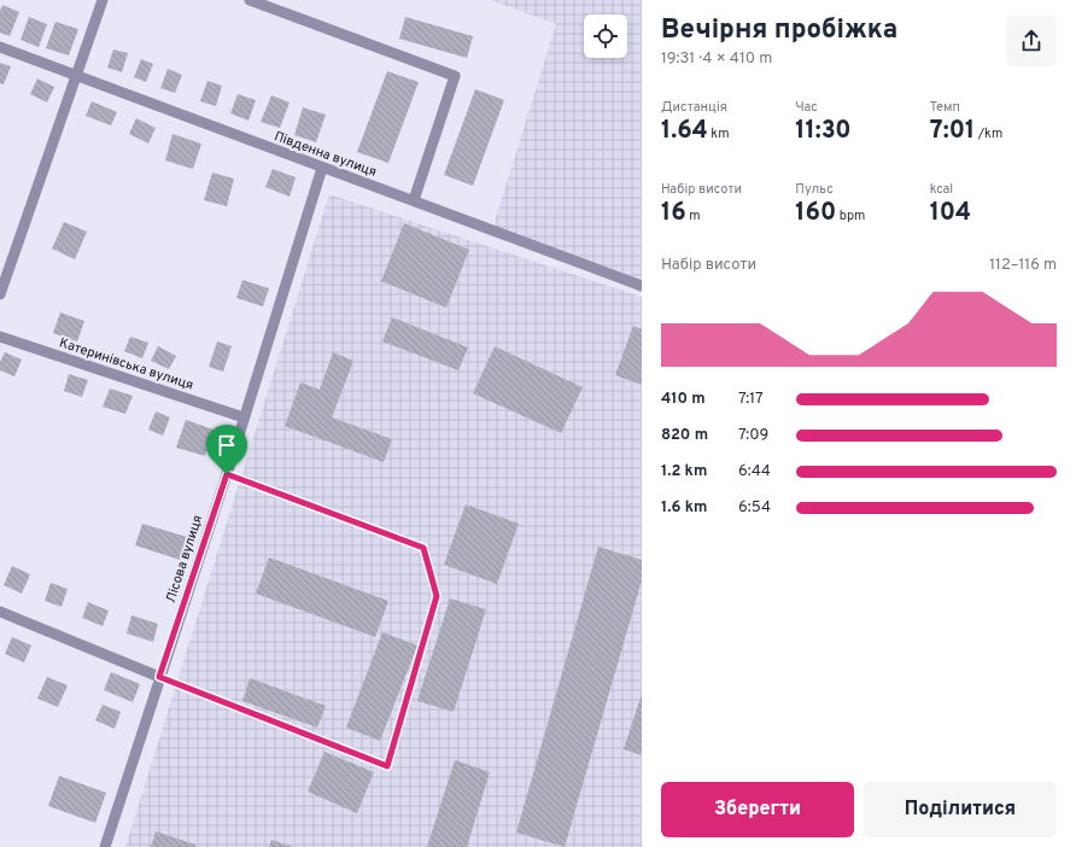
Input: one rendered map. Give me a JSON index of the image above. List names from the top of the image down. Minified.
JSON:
{"streets":{"street":["Південна вулиця","Катеринівська вулиця","Лісова вулиця"]},"crossings":[["Південна вулиця","Лісова вулиця"],["Катеринівська вулиця","Лісова вулиця"]],"page":{"heading":["Вечірня пробіжка","19:31 · 4 × 410 m"],"stats":[["Дистанція","1.64 km"],["Час","11:30"],["Темп","7:01 /km"],["Набір висоти","16 m"],["Пульс","160 bpm"],["kcal","104"]],"chart":["Набір висоти","112–116 m"],"list":[{"name":"410 m","note":"7:17"},{"name":"820 m","note":"7:09"},{"name":"1.2 km","note":"6:44"},{"name":"1.6 km","note":"6:54"}],"buttons":["Зберегти","Поділитися"]}}
